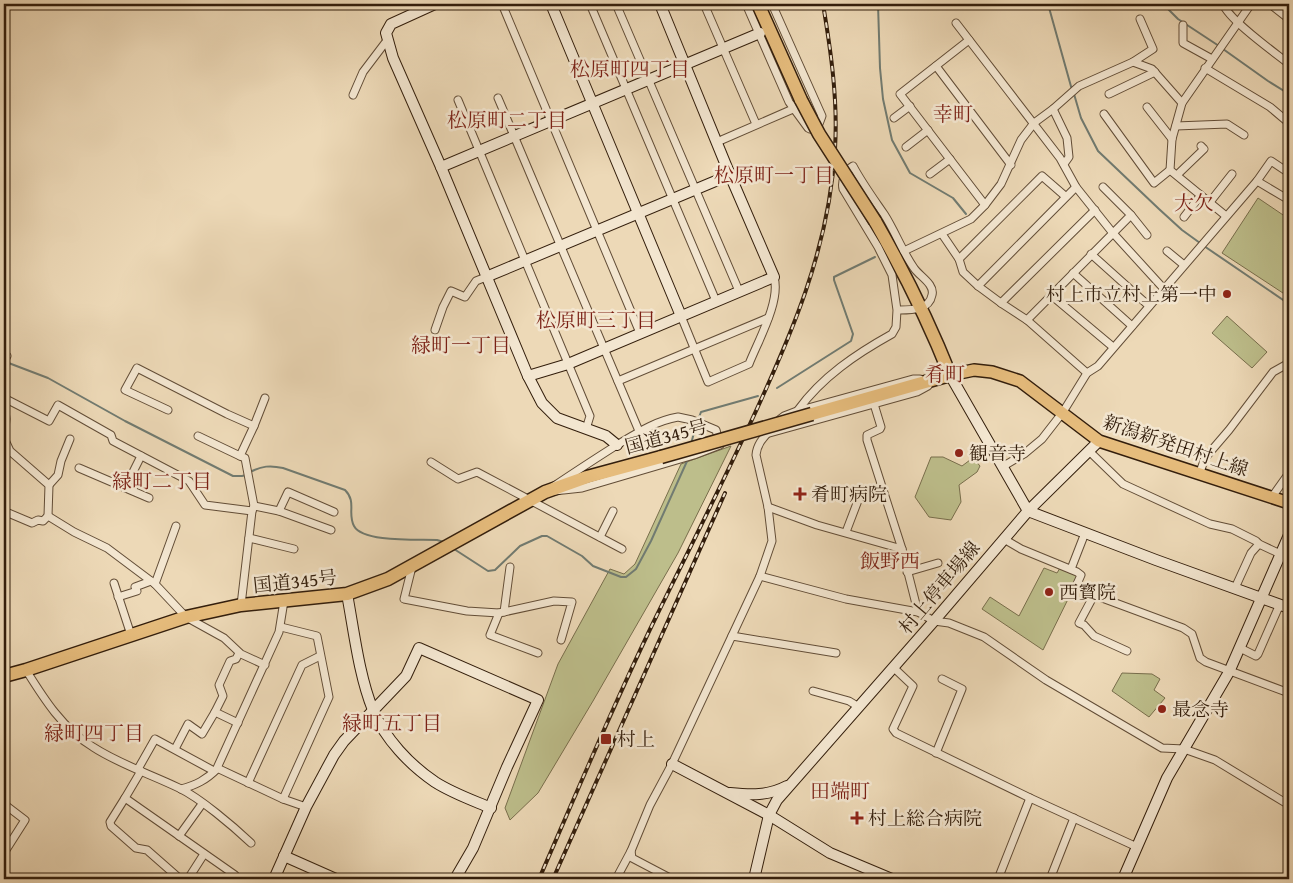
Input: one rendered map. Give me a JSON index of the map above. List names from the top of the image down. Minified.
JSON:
{"streets":{"highway":["国道345号"],"main road":["新潟新発田村上線"],"street":["村上停車場線"]},"crossings":[["国道345号","新潟新発田村上線"],["新潟新発田村上線","村上停車場線"]],"districts":["松原町四丁目","幸町","松原町二丁目","松原町一丁目","大欠","松原町三丁目","緑町一丁目","肴町","緑町二丁目","飯野西","緑町五丁目","緑町四丁目","田端町"],"places":{"other":["村上市立村上第一中","観音寺","西寳院","最念寺"],"health":["肴町病院","村上総合病院"],"transit":["村上"]}}
